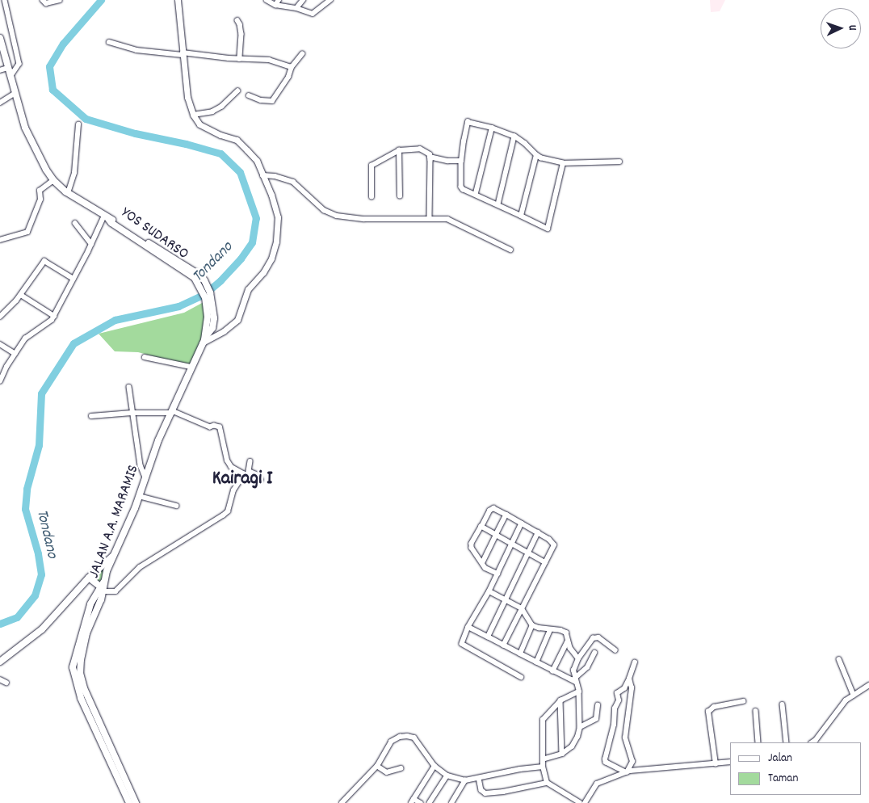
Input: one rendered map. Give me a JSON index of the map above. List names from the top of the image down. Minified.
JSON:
{"streets":{"highway":["YOS SUDARSO","JALAN A.A. MARAMIS"]},"crossings":[["YOS SUDARSO","JALAN A.A. MARAMIS"]],"districts":["Kairagi I"],"water":["Tondano"],"legend":["Jalan","Taman"],"north":"right"}
